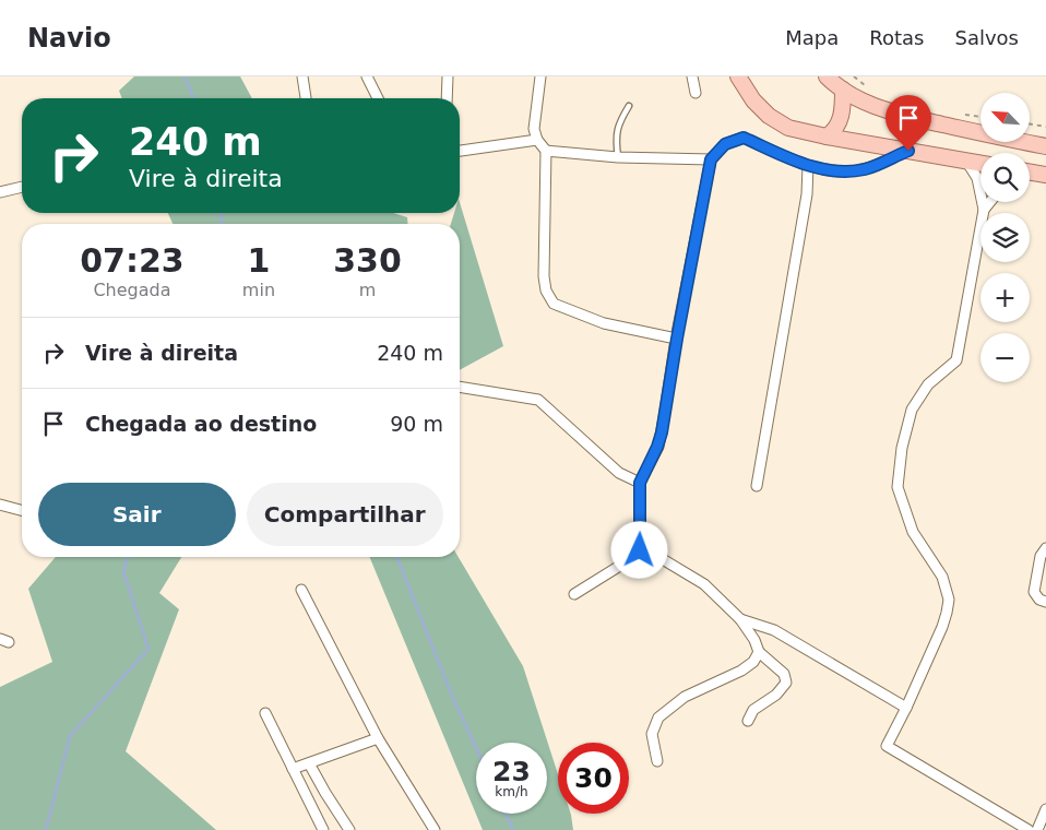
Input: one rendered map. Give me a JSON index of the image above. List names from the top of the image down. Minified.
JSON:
{"north":"top left","page":{"header":"Navio","nav":["Mapa","Rotas","Salvos"],"map_buttons":["+","−"],"turn":["240 m","Vire à direita"],"eta":["07:23","Chegada","1","min","330","m"],"list":[{"name":"Vire à direita","value":"240 m"},{"name":"Chegada ao destino","value":"90 m"}],"buttons":["Sair","Compartilhar"],"speed":"23 km/h","limit":"30"}}
